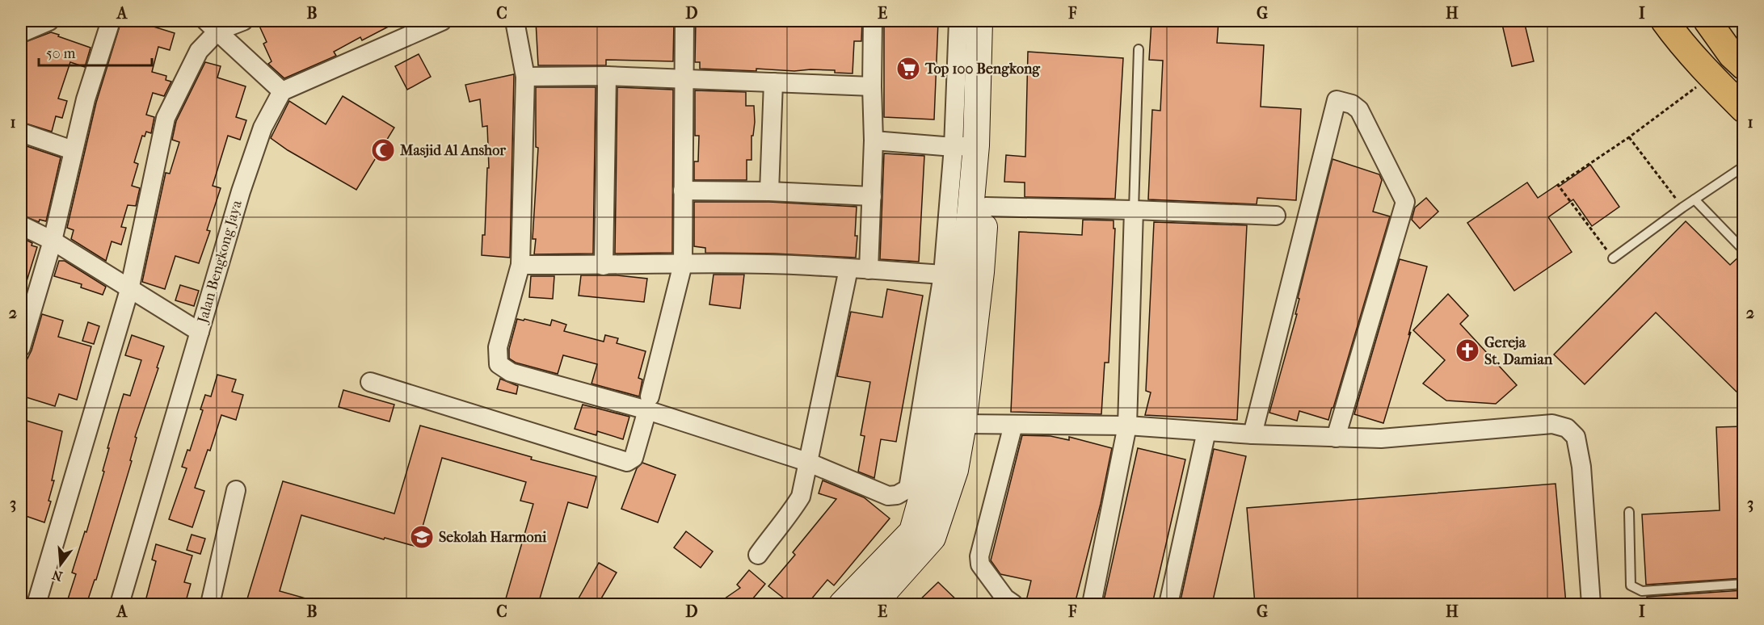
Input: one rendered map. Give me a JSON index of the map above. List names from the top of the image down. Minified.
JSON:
{"streets":{"street":["Jalan Bengkong Jaya"]},"places":{"supermarket":["Top 100 Bengkong"],"mosque":["Masjid Al Anshor"],"church":["Gereja St. Damian"],"school or university":["Sekolah Harmoni"]},"scale_bar":"50 m","north":"bottom","grid":{"columns":["A","B","C","D","E","F","G","H","I"],"rows":["1","2","3"]}}
